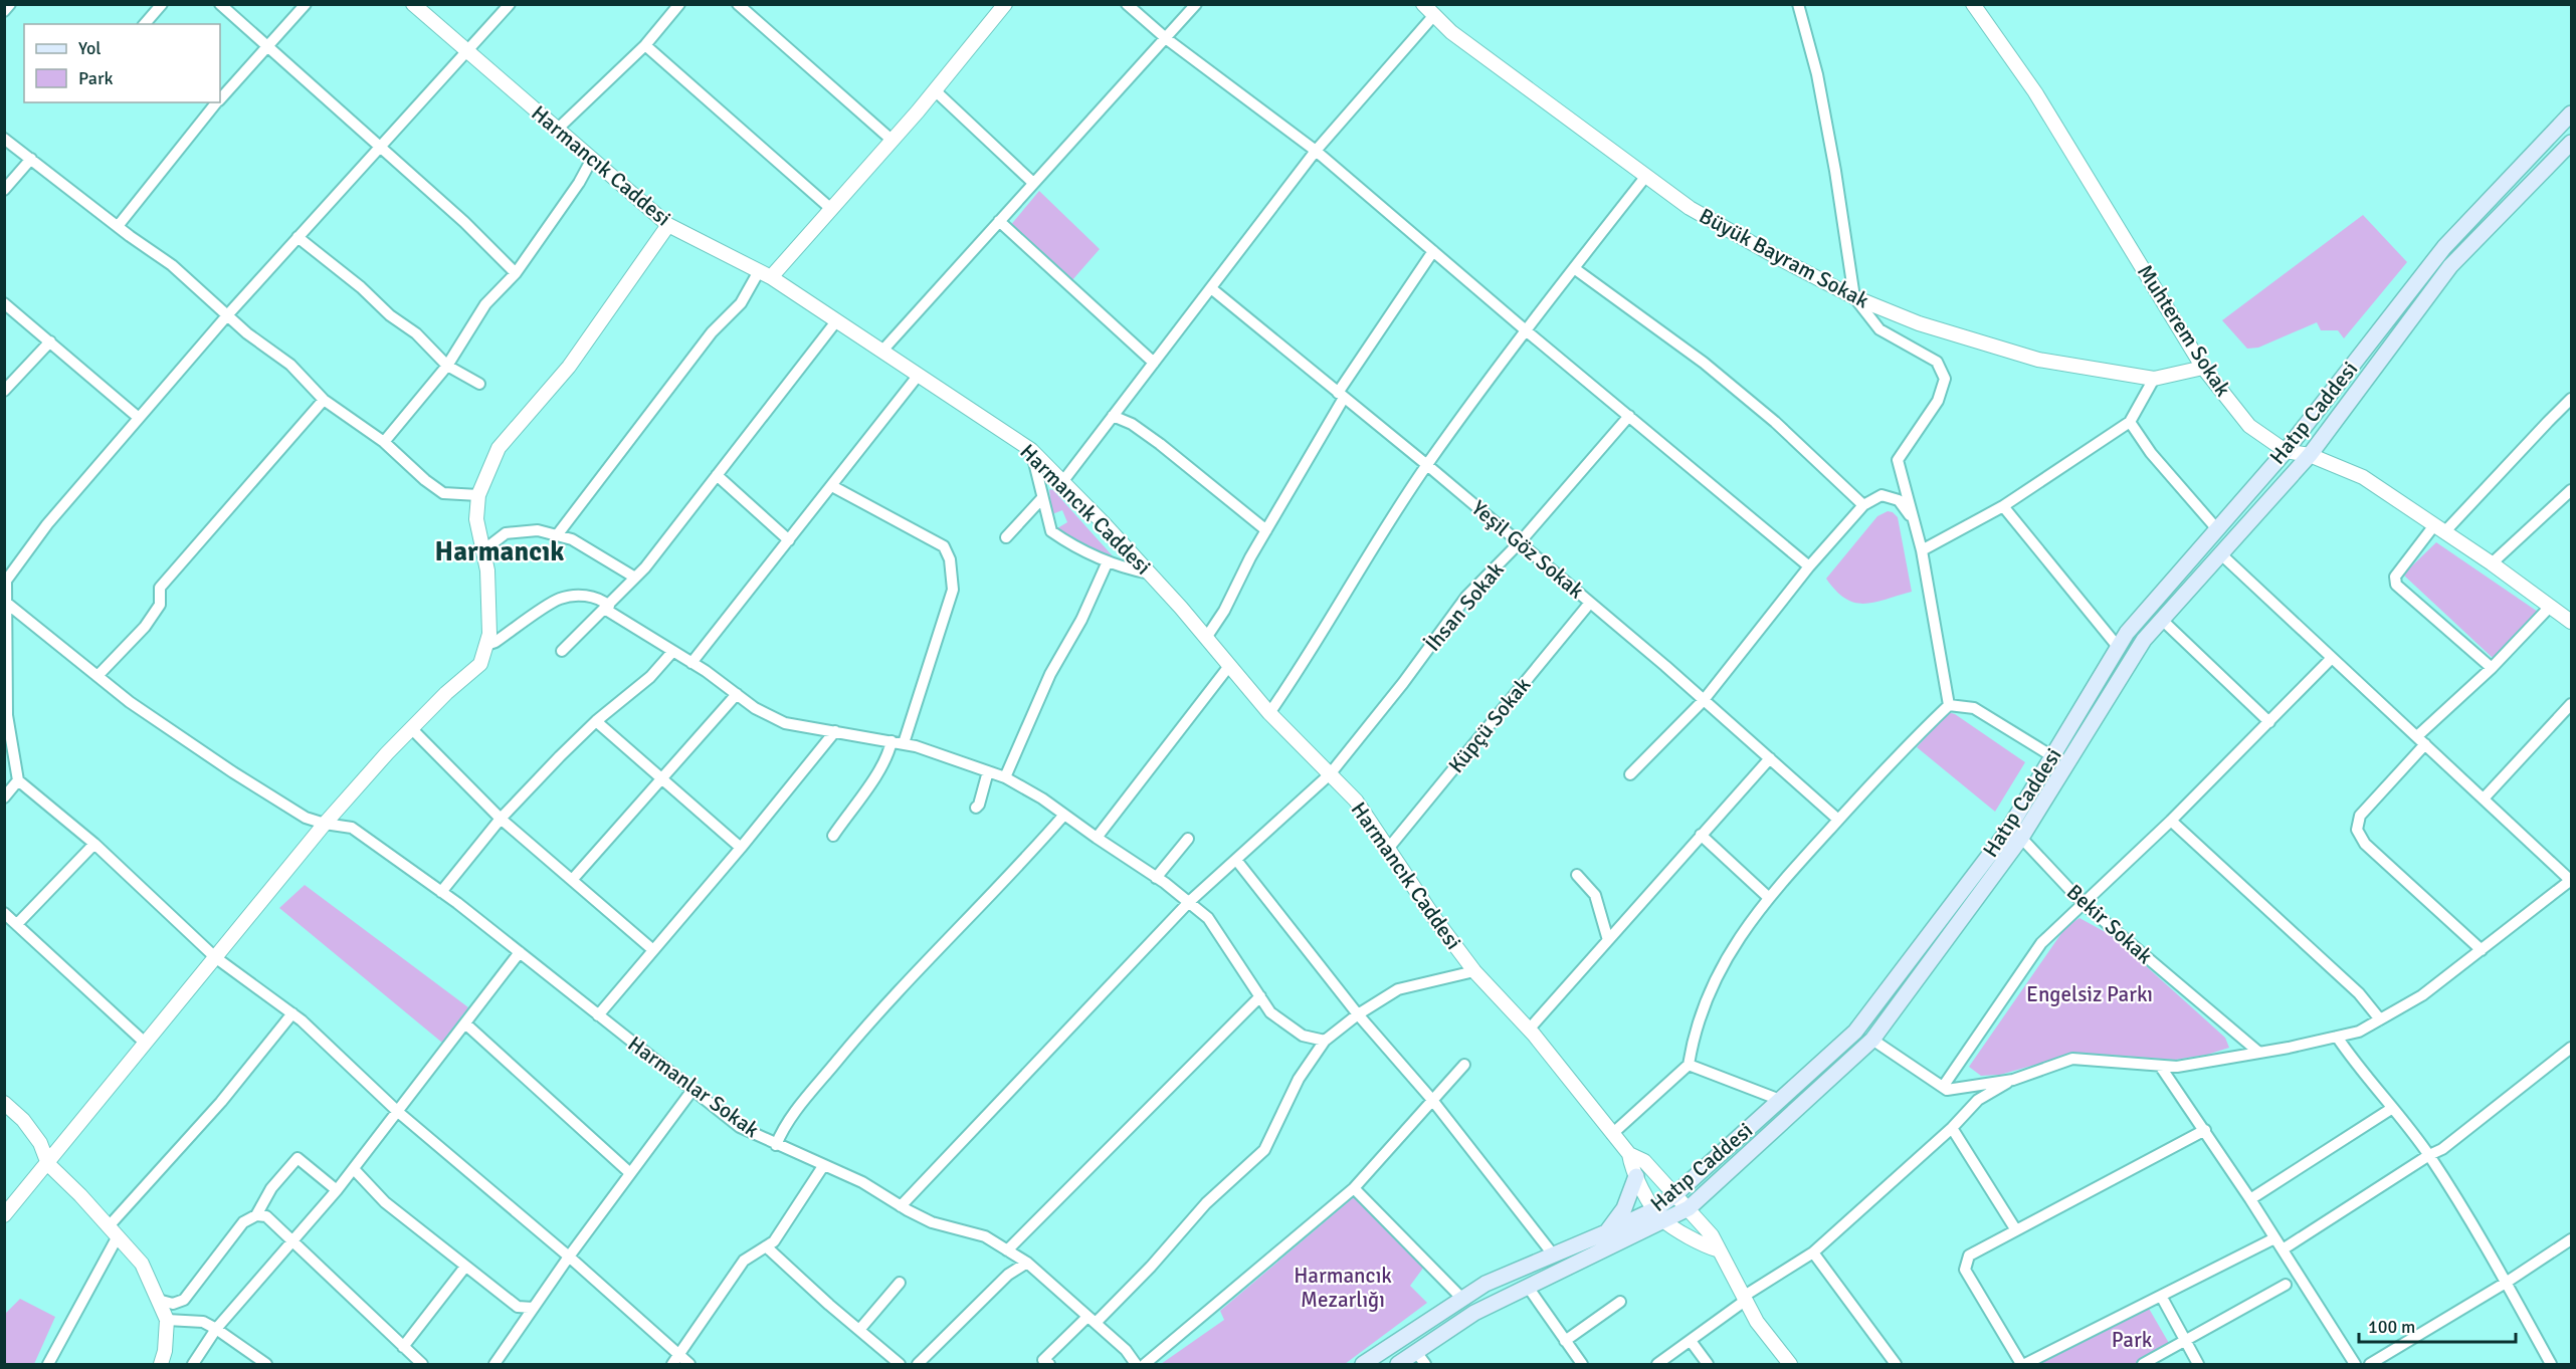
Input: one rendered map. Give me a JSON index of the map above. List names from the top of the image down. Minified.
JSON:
{"streets":{"main road":["Hatıp Caddesi"],"street":["Harmancık Caddesi","Büyük Bayram Sokak","Muhterem Sokak","Yeşil Göz Sokak","İhsan Sokak","Küpçü Sokak","Bekir Sokak","Harmanlar Sokak"]},"crossings":[["Harmancık Caddesi","İhsan Sokak"],["Harmancık Caddesi","Küpçü Sokak"],["Büyük Bayram Sokak","Muhterem Sokak"],["Muhterem Sokak","Hatıp Caddesi"],["Hatıp Caddesi","Bekir Sokak"],["Yeşil Göz Sokak","İhsan Sokak"],["Yeşil Göz Sokak","Küpçü Sokak"],["İhsan Sokak","Harmanlar Sokak"]],"districts":["Harmancık"],"parks":["Engelsiz Parkı","Harmancık Mezarlığı","Park"],"legend":["Yol","Park"],"scale_bar":"100 m"}
